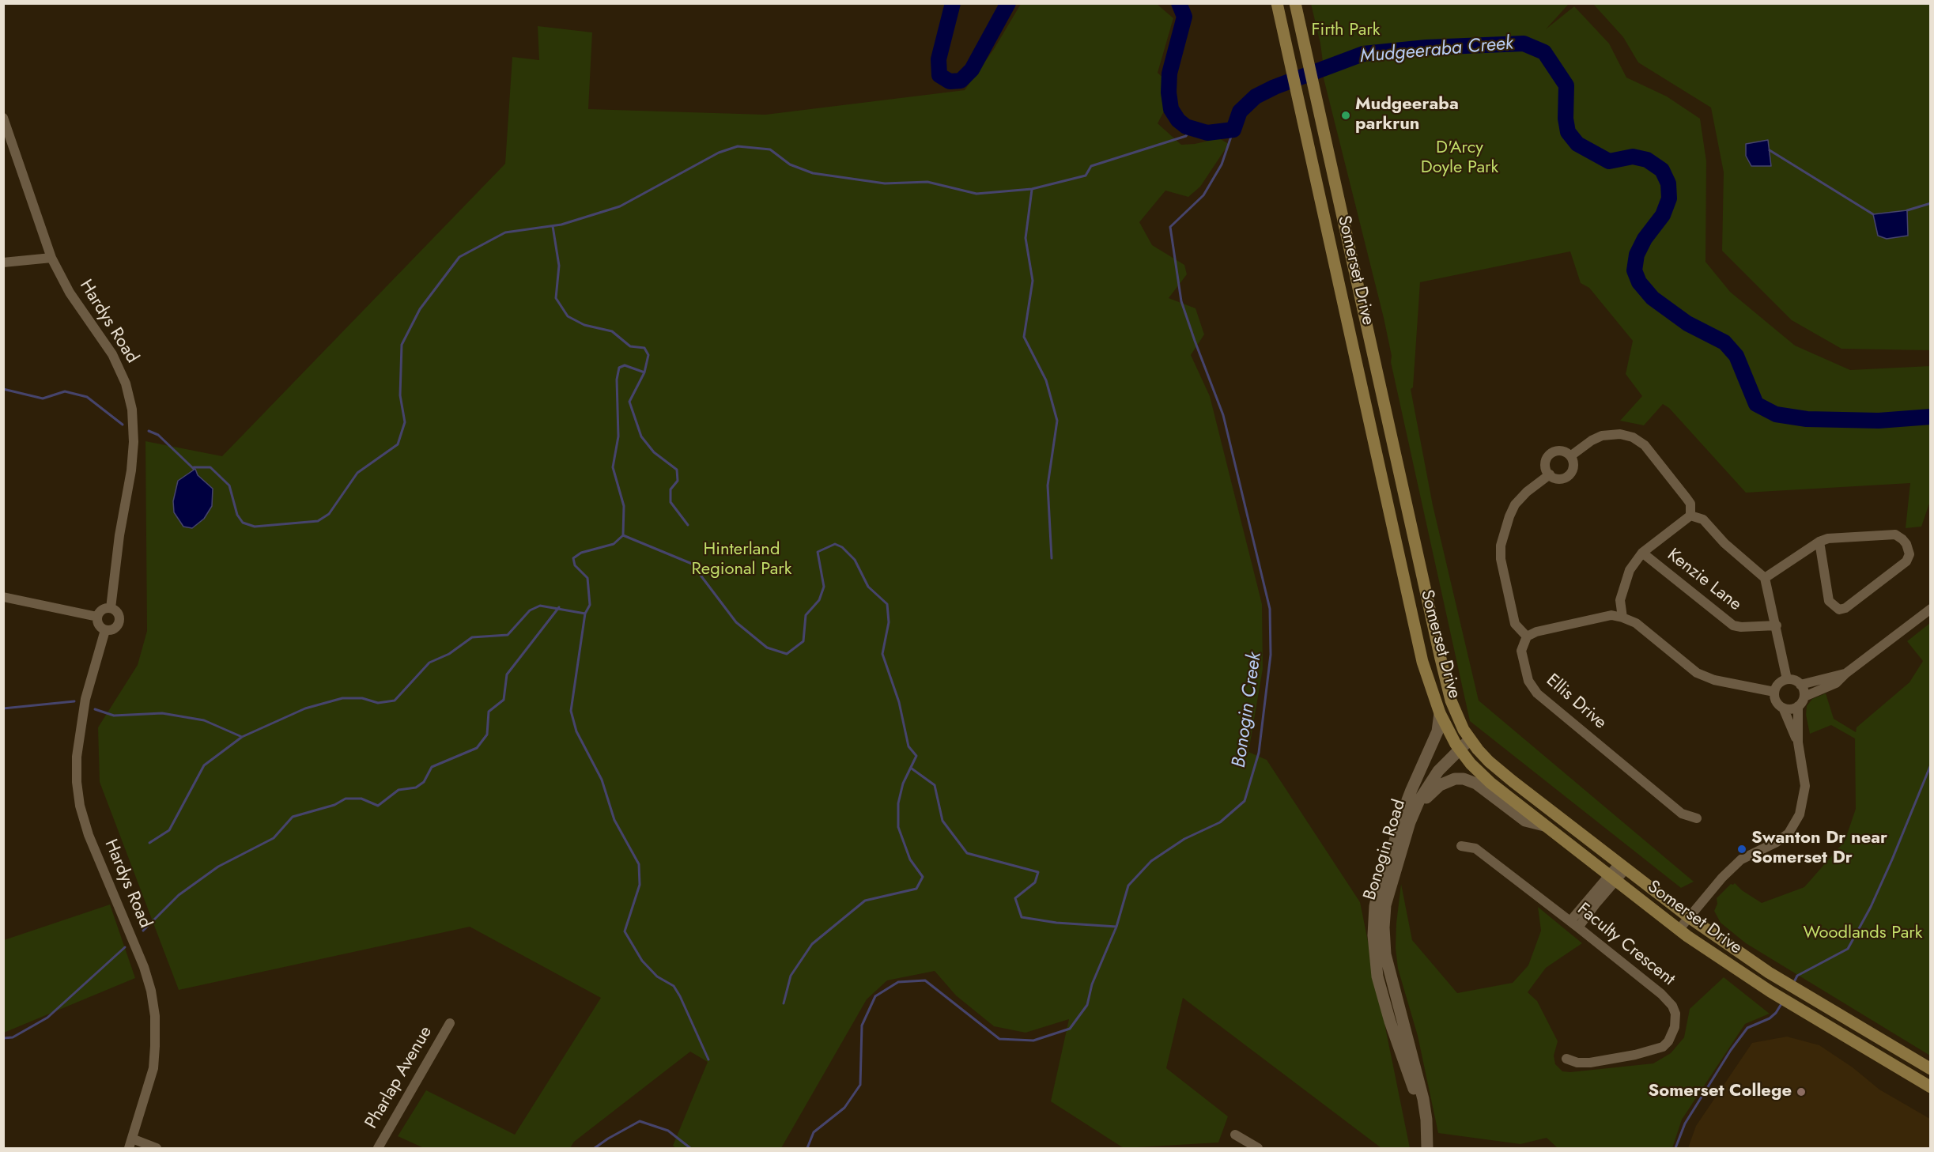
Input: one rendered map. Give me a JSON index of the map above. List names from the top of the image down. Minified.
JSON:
{"streets":{"main road":["Somerset Drive"],"street":["Hardys Road","Kenzie Lane","Ellis Drive","Bonogin Road","Faculty Crescent","Pharlap Avenue"]},"crossings":[["Somerset Drive","Bonogin Road"]],"water":["Mudgeeraba Creek","Bonogin Creek"],"parks":["Firth Park","D'Arcy Doyle Park","Hinterland Regional Park","Woodlands Park"],"places":["Mudgeeraba parkrun","Swanton Dr near Somerset Dr","Somerset College"]}
